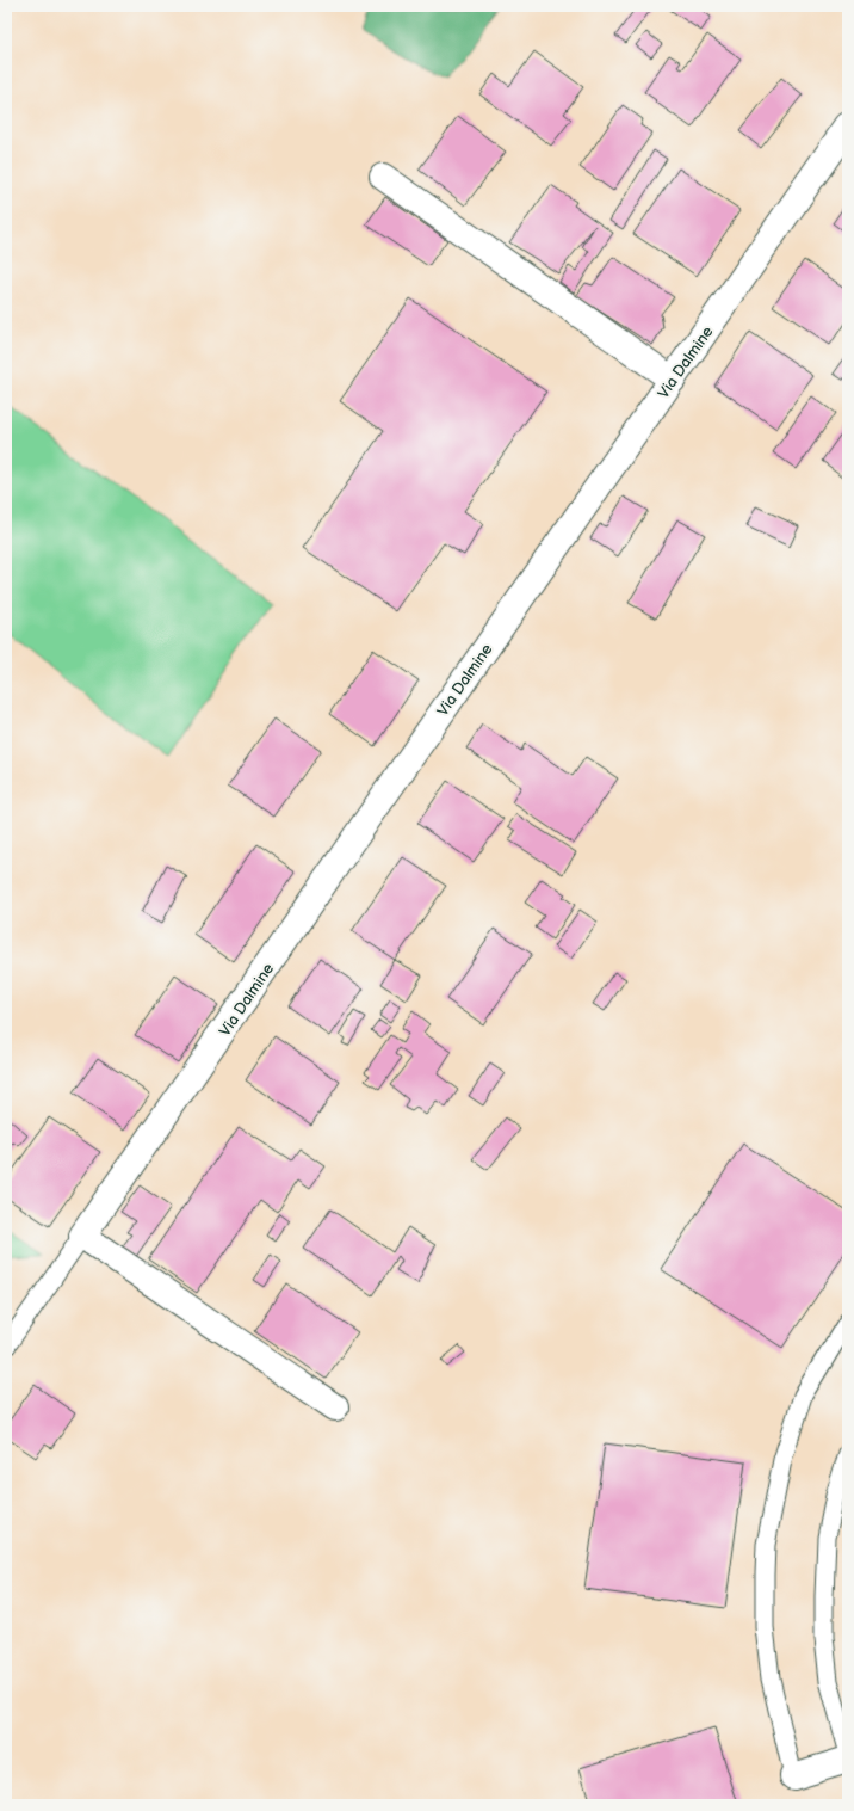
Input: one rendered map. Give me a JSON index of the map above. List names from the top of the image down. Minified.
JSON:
{"streets":{"street":["Via Dalmine"]}}
